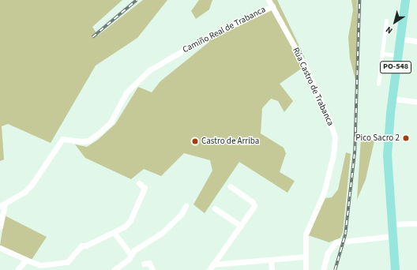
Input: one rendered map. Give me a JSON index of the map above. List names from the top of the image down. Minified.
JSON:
{"streets":{"main road":["PO-548"],"street":["Camiño Real de Trabanca","Rúa Castro de Trabanca"]},"crossings":[["Camiño Real de Trabanca","Rúa Castro de Trabanca"]],"places":["Pico Sacro 2","Castro de Arriba"],"north":"bottom left"}
